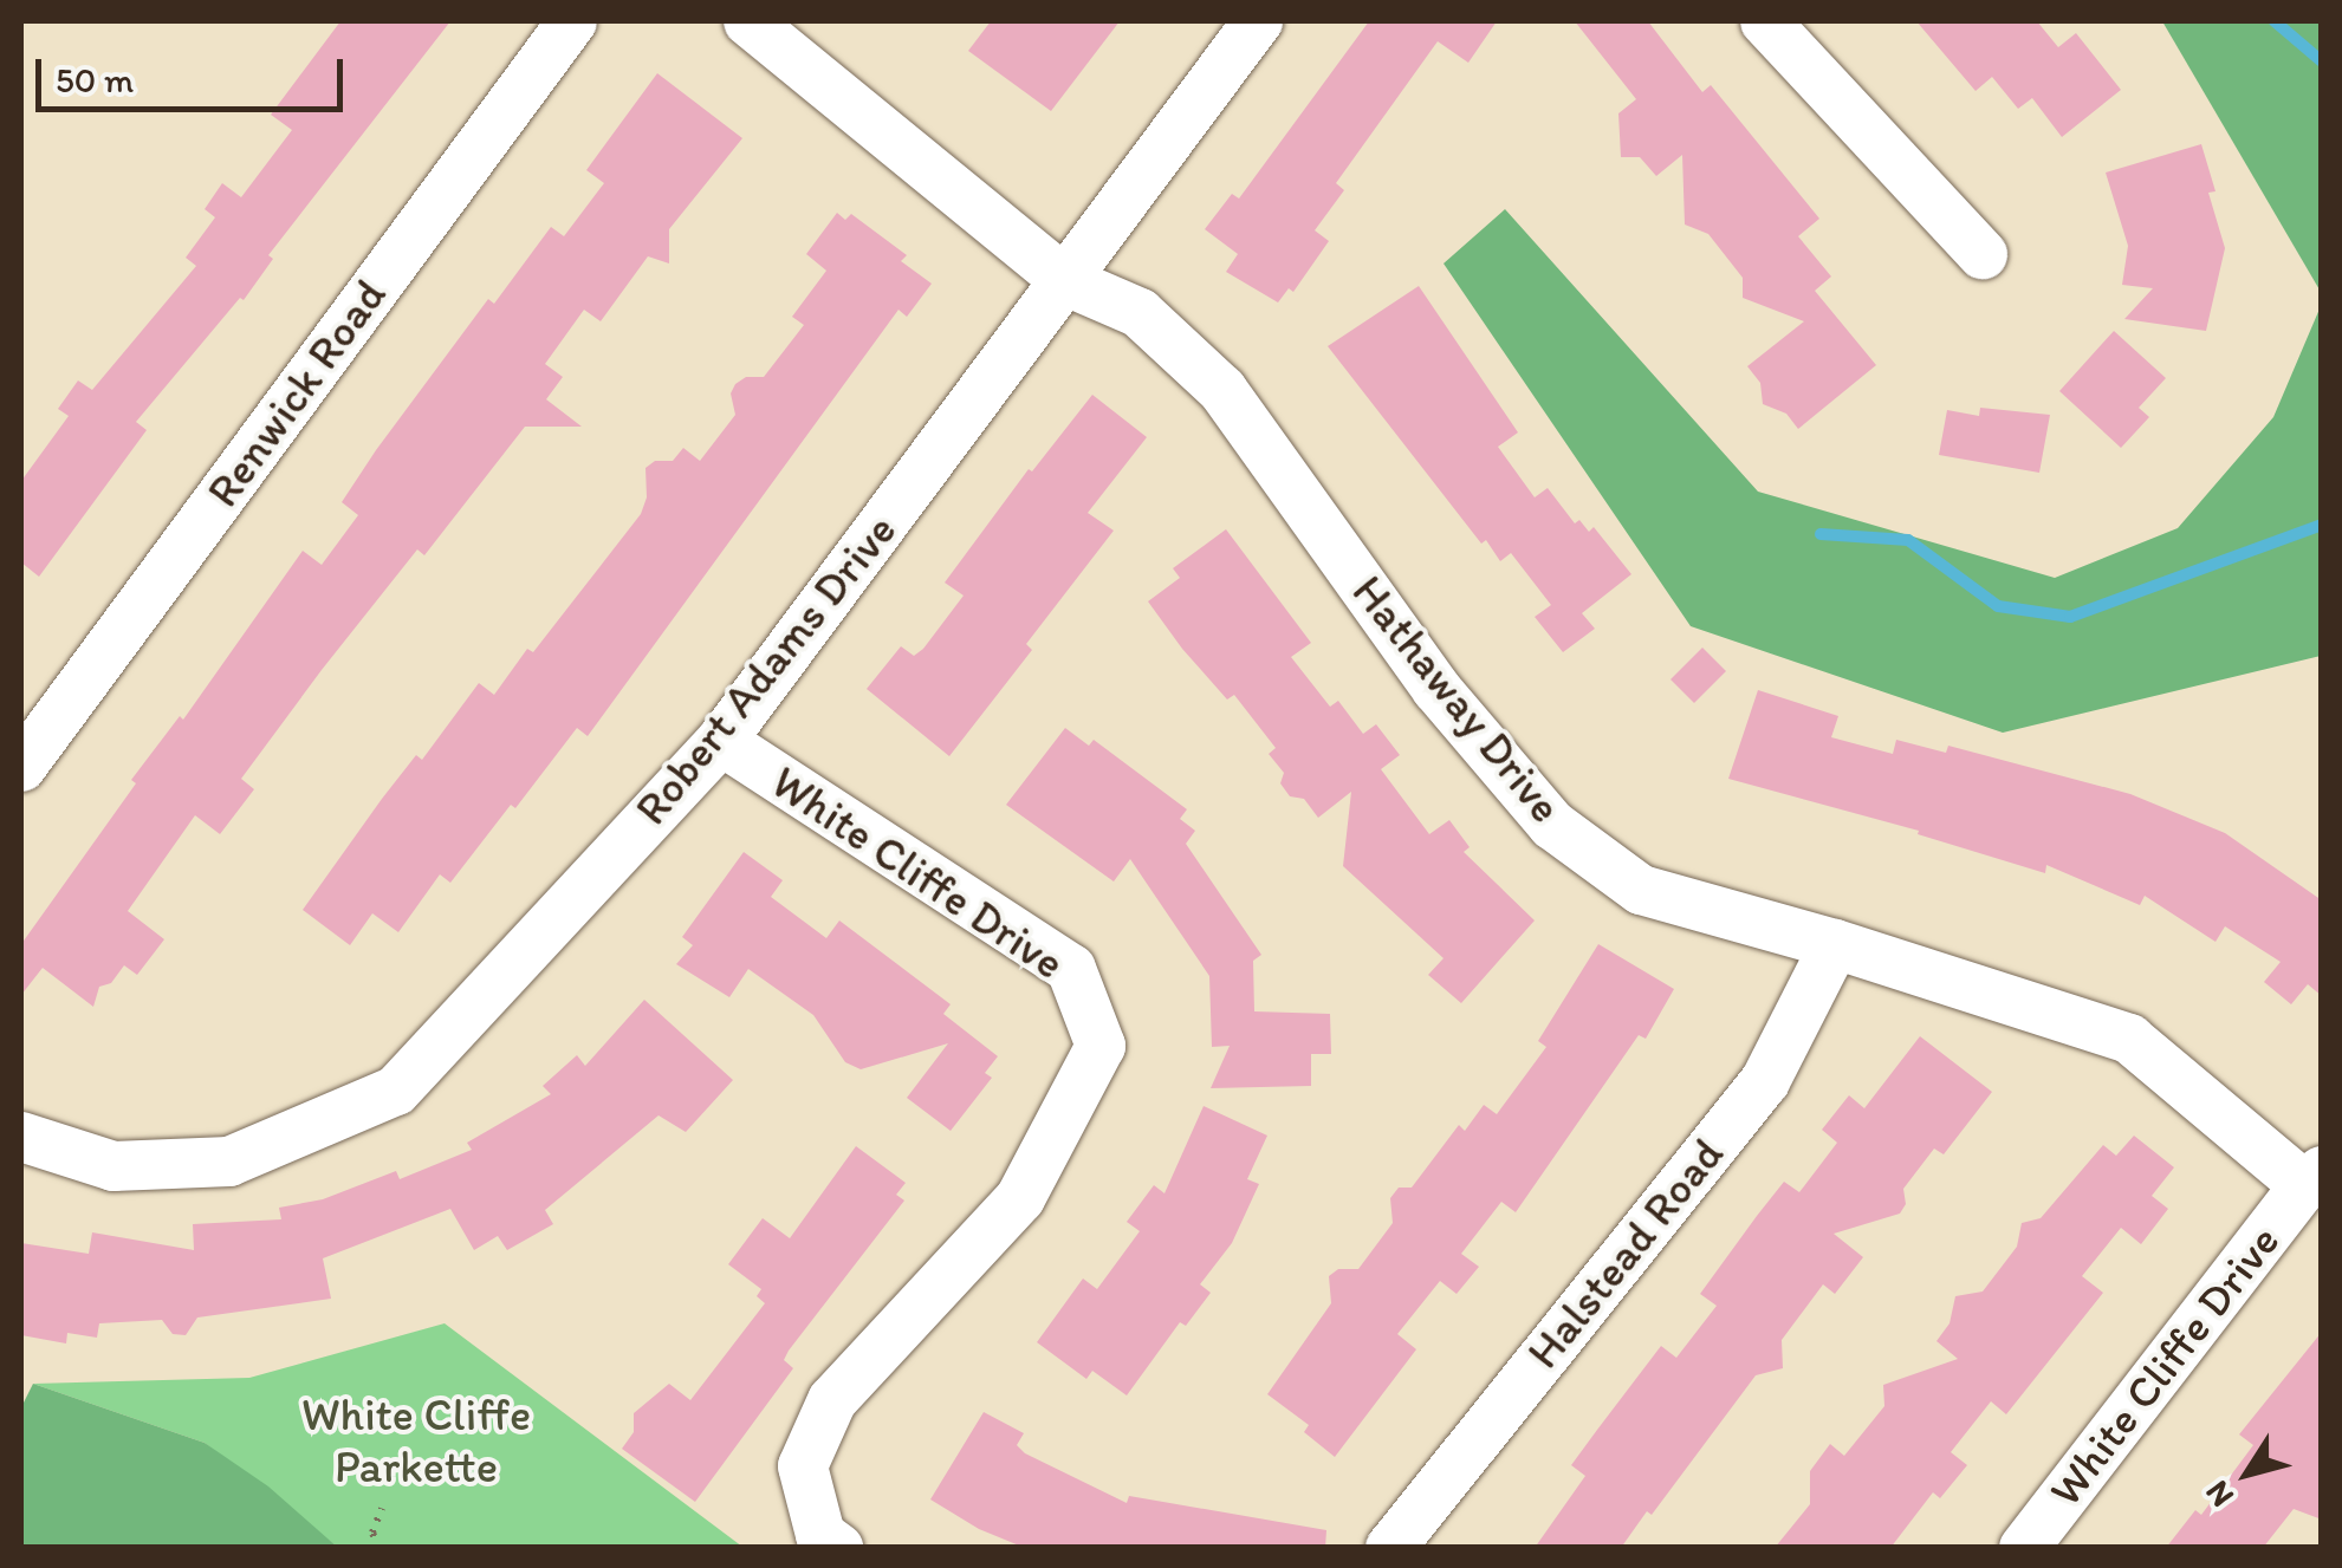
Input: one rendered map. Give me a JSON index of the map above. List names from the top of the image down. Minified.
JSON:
{"streets":{"street":["Renwick Road","Robert Adams Drive","Hathaway Drive","White Cliffe Drive","Halstead Road"]},"crossings":[["Robert Adams Drive","Hathaway Drive"],["Robert Adams Drive","White Cliffe Drive"],["Hathaway Drive","White Cliffe Drive"],["Hathaway Drive","Halstead Road"]],"parks":["White Cliffe Parkette"],"scale_bar":"50 m","north":"bottom left"}
